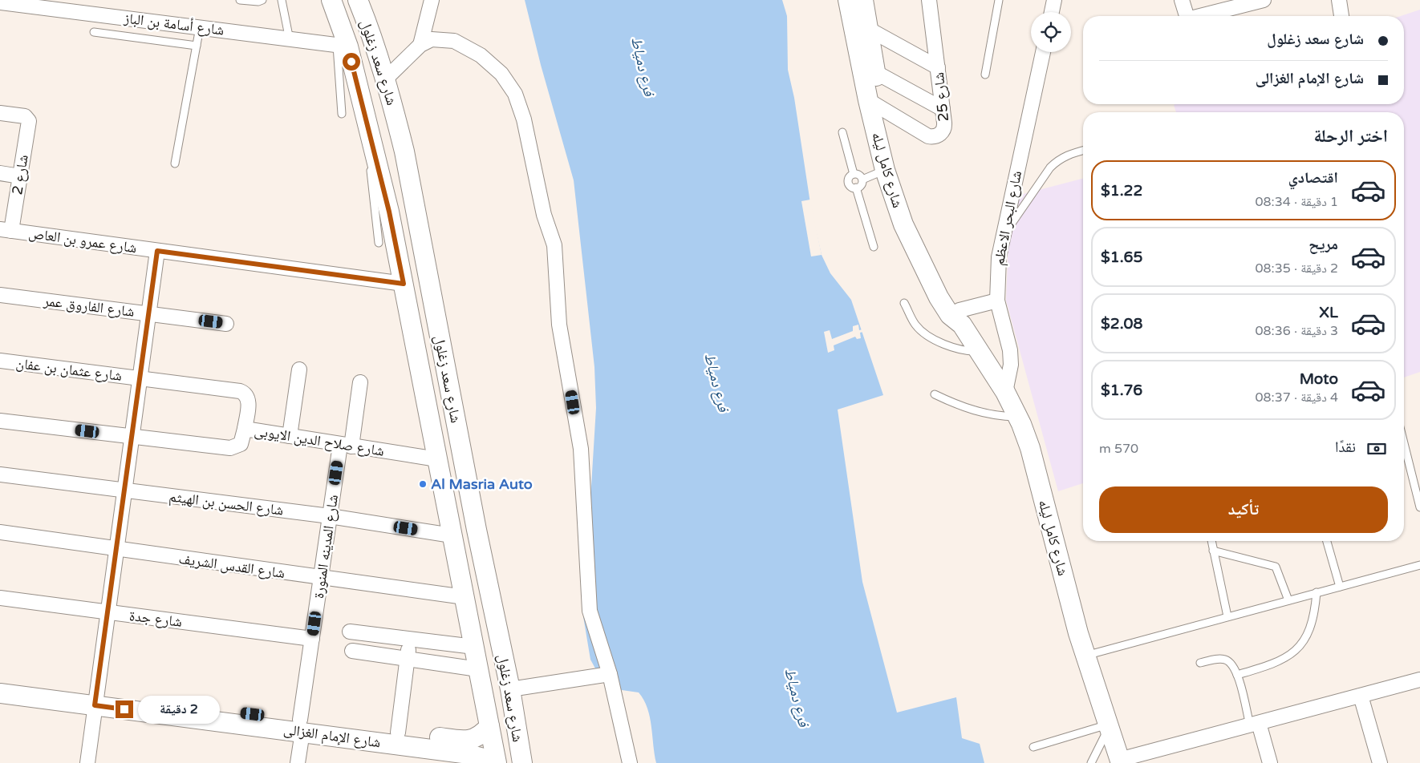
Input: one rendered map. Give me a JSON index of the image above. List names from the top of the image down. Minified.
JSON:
{"streets":{"main road":["شارع سعد زغلول","شارع كامل ليله","شارع الإمام الغزالى"],"street":["شارع أسامة بن الباز","شارع 25","شارع 2","شارع البحر الاعظم","شارع عمرو بن العاص","شارع الفاروق عمر","شارع عثمان بن عفان","شارع صلاح الدين الايوبى","شارع الحسن بن الهيثم","شارع المدينه المنورة","شارع القدس الشريف","شارع جدة"]},"crossings":[["شارع أسامة بن الباز","شارع سعد زغلول"],["شارع سعد زغلول","شارع عمرو بن العاص"],["شارع سعد زغلول","شارع صلاح الدين الايوبى"],["شارع سعد زغلول","شارع الحسن بن الهيثم"],["شارع سعد زغلول","شارع القدس الشريف"],["شارع سعد زغلول","شارع الإمام الغزالى"],["شارع 25","شارع كامل ليله"],["شارع كامل ليله","شارع البحر الاعظم"],["شارع 2","شارع عمرو بن العاص"],["شارع عثمان بن عفان","شارع صلاح الدين الايوبى"],["شارع صلاح الدين الايوبى","شارع المدينه المنورة"],["شارع الحسن بن الهيثم","شارع المدينه المنورة"],["شارع المدينه المنورة","شارع القدس الشريف"],["شارع المدينه المنورة","شارع جدة"],["شارع المدينه المنورة","شارع الإمام الغزالى"]],"water":["فرع دمياط"],"places":["Al Masria Auto"],"page":{"banner":["شارع سعد زغلول","شارع الإمام الغزالى"],"heading":"اختر الرحلة","list":[{"name":"اقتصادي","note":"1 دقيقة · 08:34","value":"$1.22"},{"name":"مريح","note":"2 دقيقة · 08:35","value":"$1.65"},{"name":"XL","note":"3 دقيقة · 08:36","value":"$2.08"},{"name":"Moto","note":"4 دقيقة · 08:37","value":"$1.76"}],"pay":["نقدًا","570 m"],"buttons":"تأكيد","bubble":"2 دقيقة"}}
